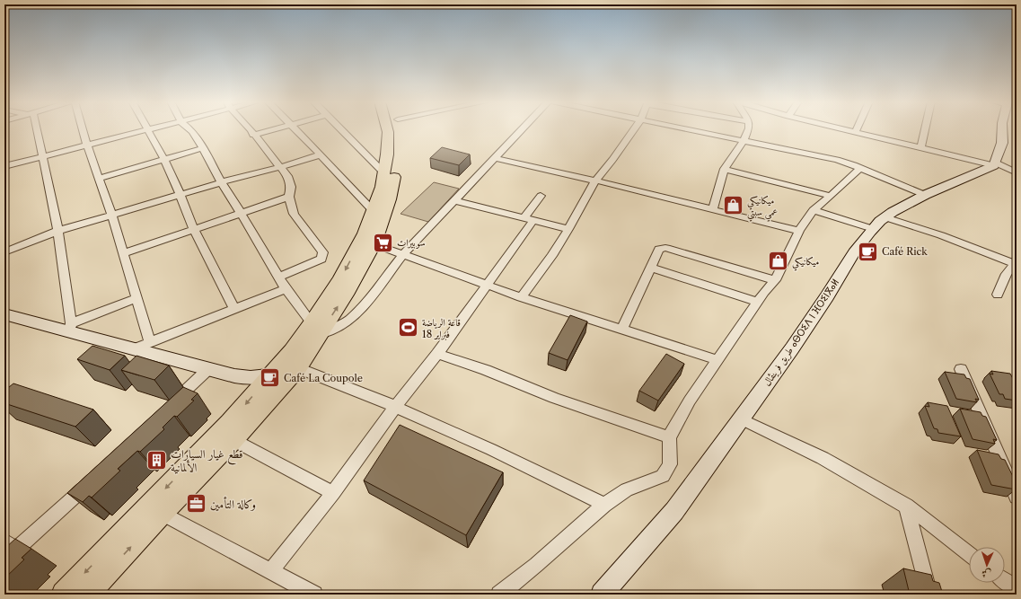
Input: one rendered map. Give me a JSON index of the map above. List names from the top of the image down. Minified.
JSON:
{"streets":{"main road":["طريق فرينڨال ⴰⴱⵔⵉⴷ ⵏ ⴼⵔⵉⵏⴳⴰⵍ"]},"places":{"shop":["ميكانيكي عمي سبتي","ميكانيكي"],"supermarket":["سوبيرات"],"cafe":["Café Rick","Café La Coupole"],"sports":["قاعة الرياضة 18 فبراير"],"building":["قطع غيار السيارات الألمانية"],"office":["وكالة التأمين"]},"north":"bottom"}
